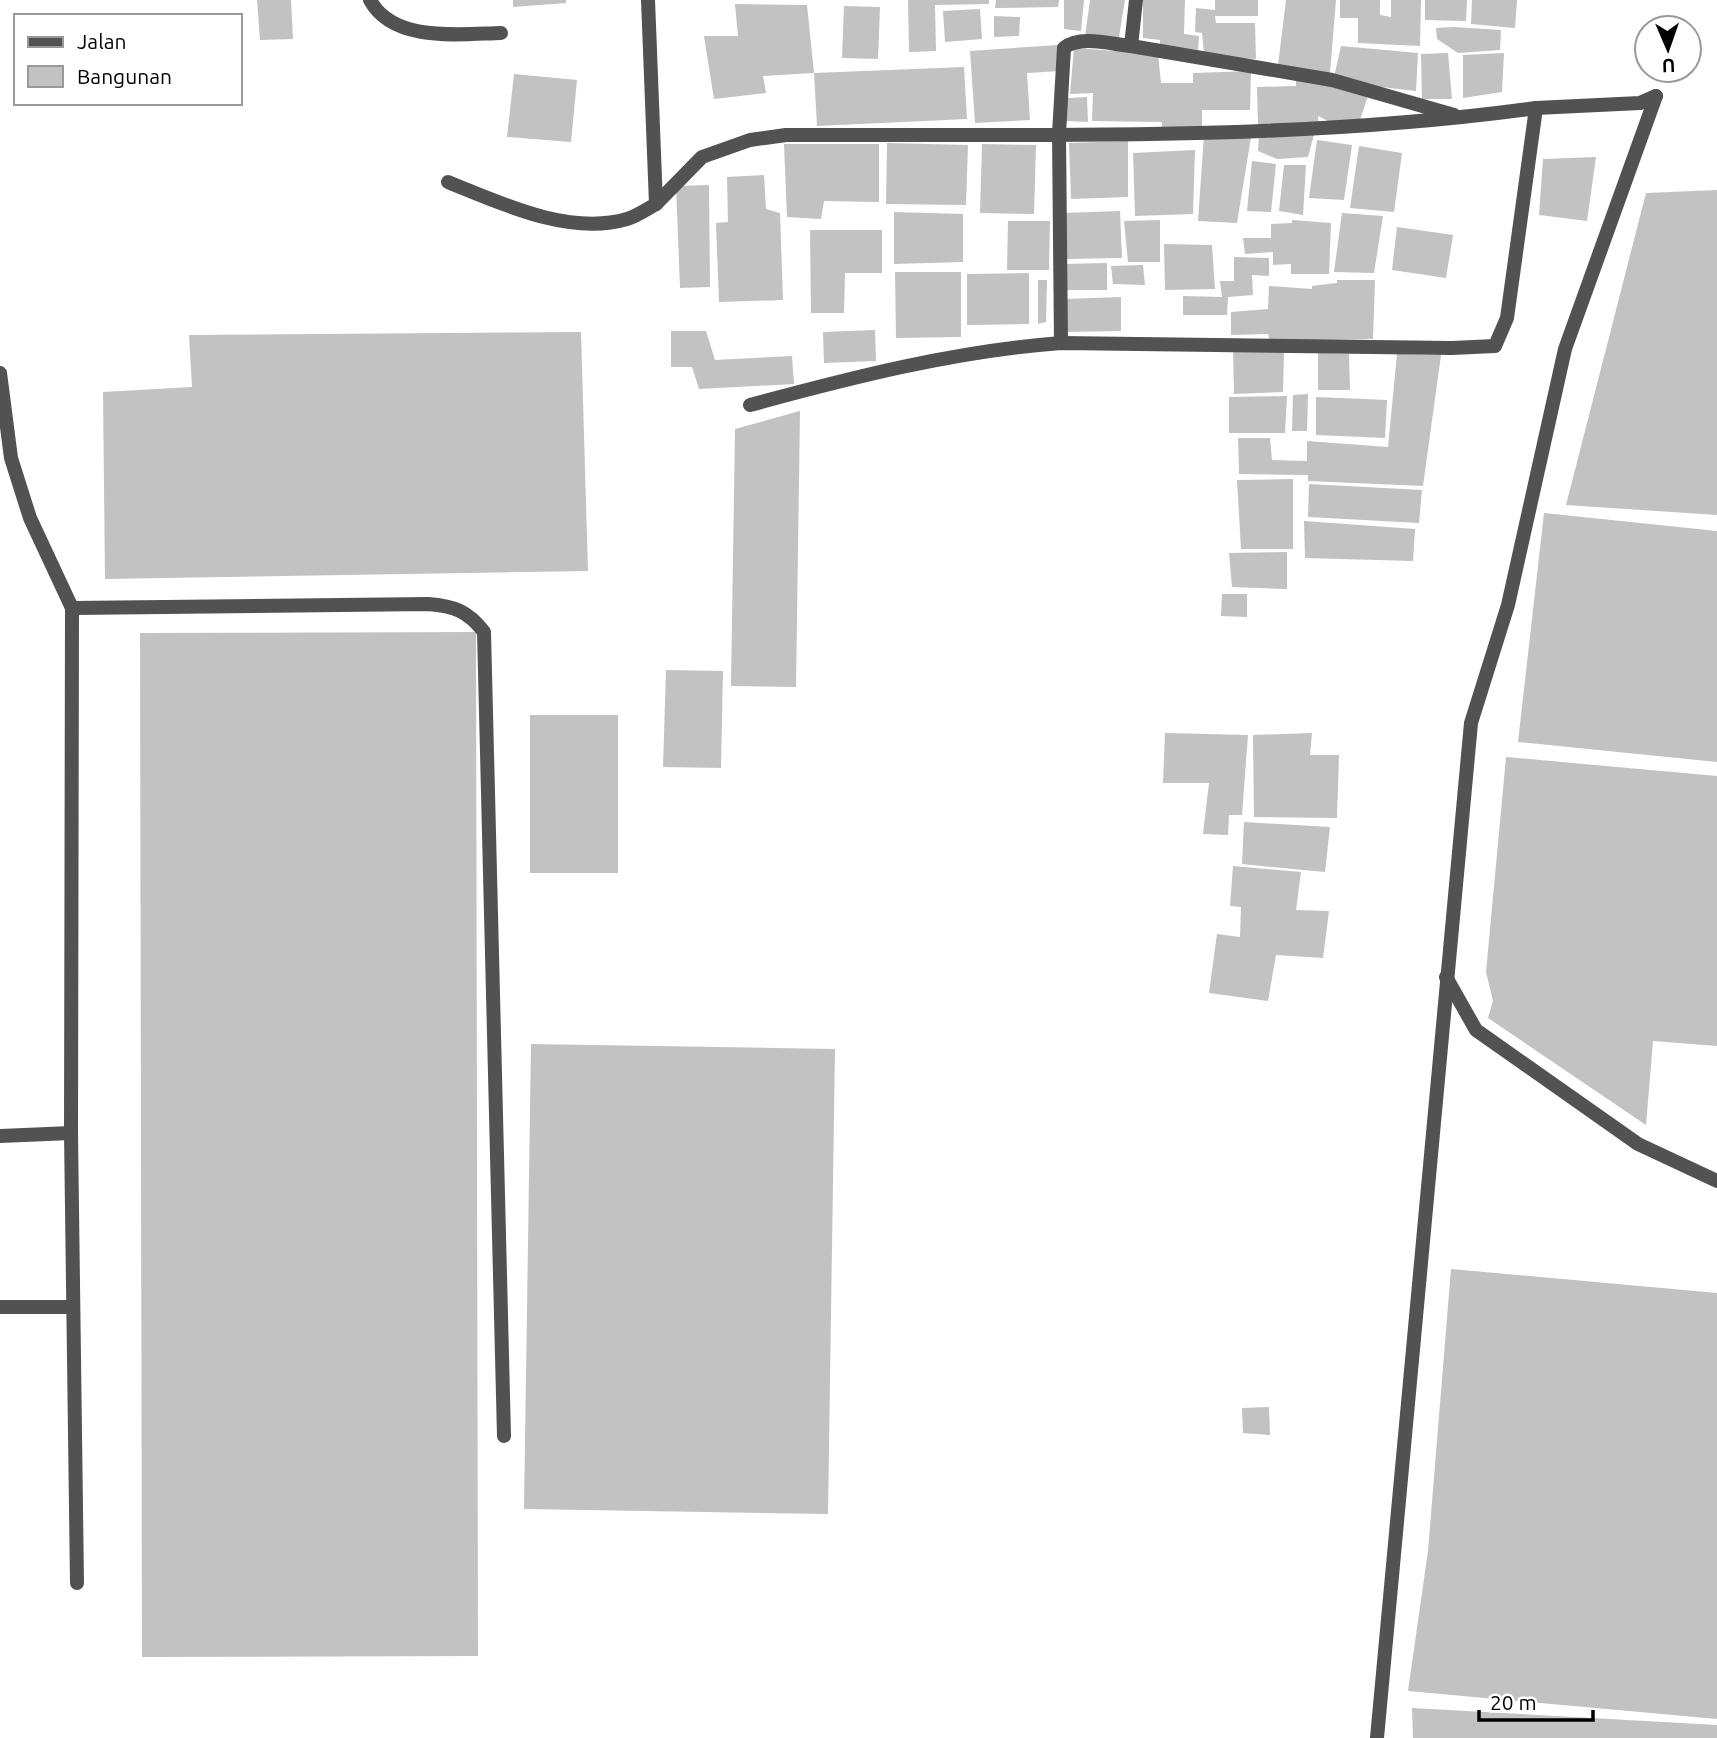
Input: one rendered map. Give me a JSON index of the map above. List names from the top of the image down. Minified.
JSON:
{"legend":["Jalan","Bangunan"],"scale_bar":"20 m","north":"bottom"}
